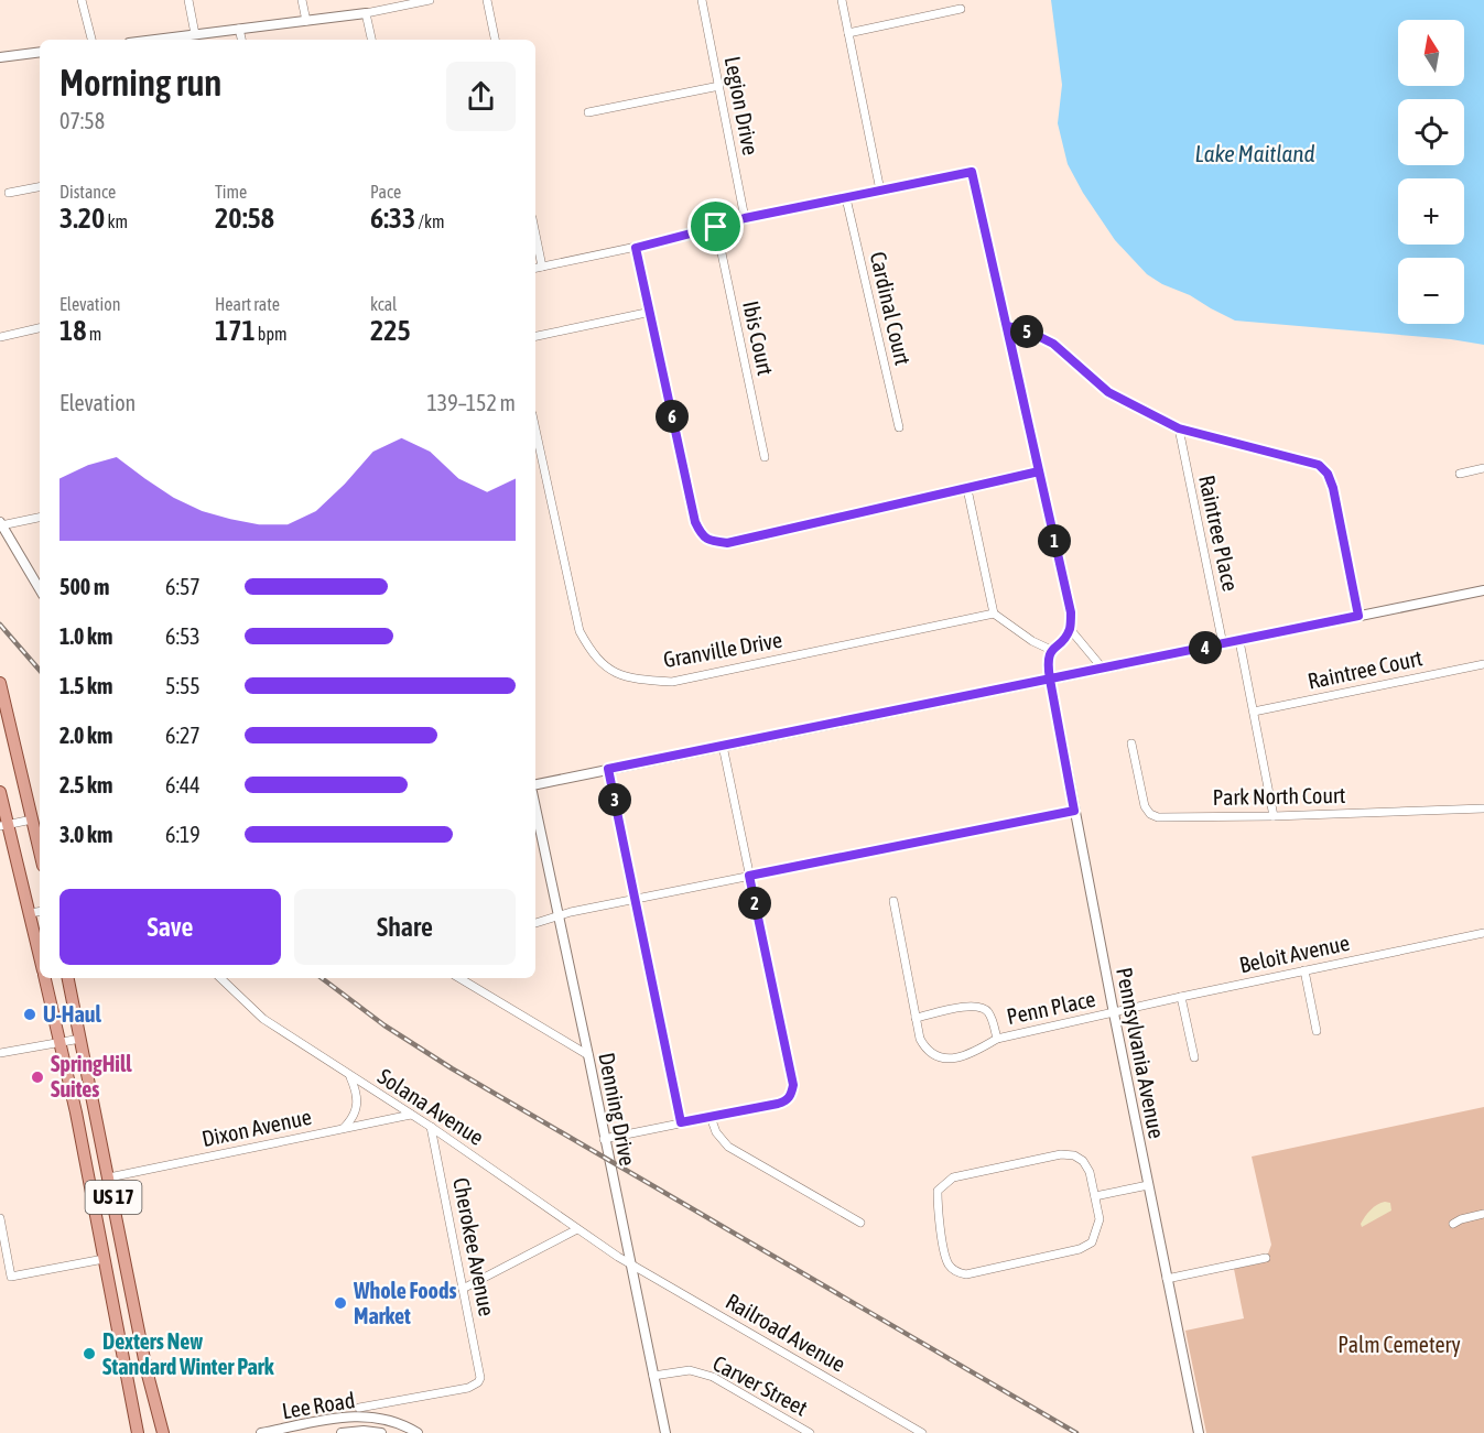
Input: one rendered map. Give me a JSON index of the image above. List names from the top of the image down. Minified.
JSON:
{"streets":{"main road":["US 17"],"street":["Legion Drive","Cardinal Court","Ibis Court","Raintree Place","Granville Drive","Raintree Court","Park North Court","Beloit Avenue","Penn Place","Pennsylvania Avenue","Solana Avenue","Denning Drive","Dixon Avenue","Cherokee Avenue","Railroad Avenue","Carver Street","Lee Road"]},"crossings":[["Beloit Avenue","Penn Place"],["Beloit Avenue","Pennsylvania Avenue"],["Penn Place","Pennsylvania Avenue"],["Solana Avenue","Denning Drive"],["Solana Avenue","Dixon Avenue"],["Solana Avenue","Cherokee Avenue"],["Solana Avenue","Railroad Avenue"],["Denning Drive","Railroad Avenue"],["Denning Drive","Carver Street"],["Dixon Avenue","US 17"]],"water":["Lake Maitland"],"parks":["Palm Cemetery"],"places":["U-Haul","SpringHill Suites","Whole Foods Market","Dexters New Standard Winter Park"],"north":"top","page":{"map_buttons":["+","−"],"heading":["Morning run","07:58"],"stats":[["Distance","3.20 km"],["Time","20:58"],["Pace","6:33 /km"],["Elevation","18 m"],["Heart rate","171 bpm"],["kcal","225"]],"pins":["5","6","1","4","3","2"],"chart":["Elevation","139–152 m"],"list":[{"name":"500 m","note":"6:57"},{"name":"1.0 km","note":"6:53"},{"name":"1.5 km","note":"5:55"},{"name":"2.0 km","note":"6:27"},{"name":"2.5 km","note":"6:44"},{"name":"3.0 km","note":"6:19"}],"buttons":["Save","Share"]}}
